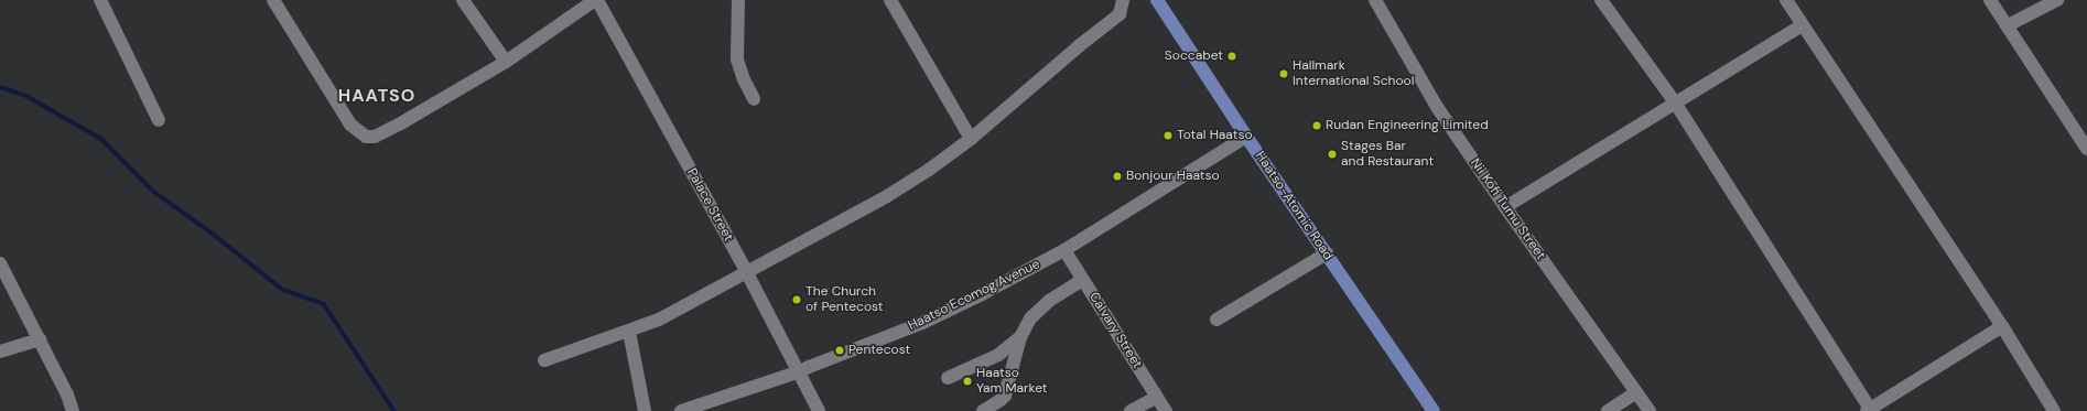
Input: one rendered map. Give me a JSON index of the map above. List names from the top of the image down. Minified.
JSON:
{"streets":{"main road":["Haatso-Atomic Road"],"street":["Palace Street","Nii Kofi Tumu Street","Haatso Ecomog Avenue","Calvary Street"]},"crossings":[["Palace Street","Haatso Ecomog Avenue"],["Haatso-Atomic Road","Haatso Ecomog Avenue"],["Haatso Ecomog Avenue","Calvary Street"]],"districts":["HAATSO"],"places":["Soccabet","Hallmark International School","Rudan Engineering Limited","Total Haatso","Stages Bar and Restaurant","Bonjour Haatso","The Church of Pentecost","Pentecost","Haatso Yam Market"]}
